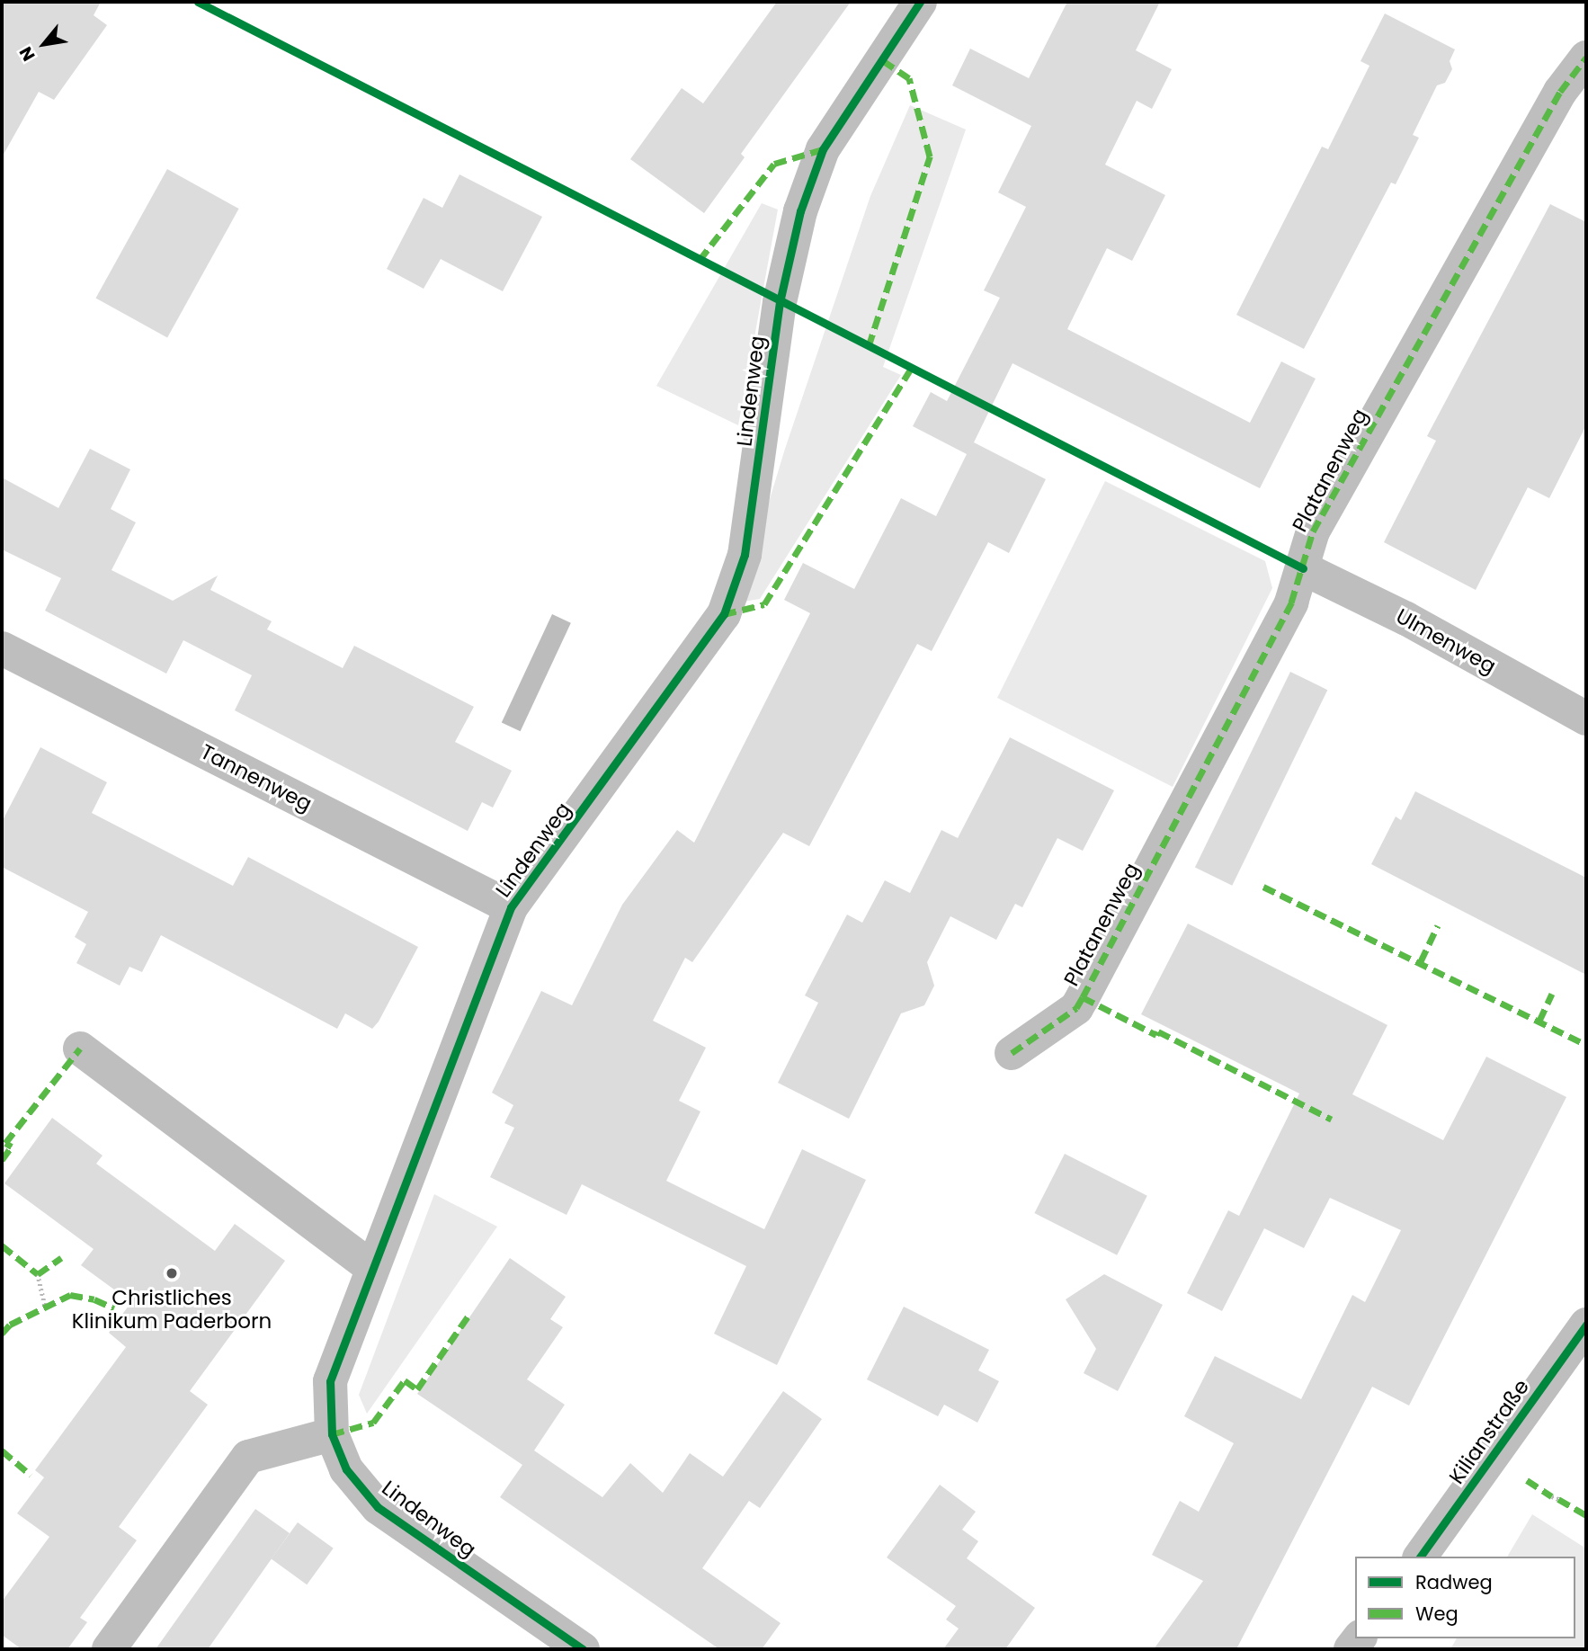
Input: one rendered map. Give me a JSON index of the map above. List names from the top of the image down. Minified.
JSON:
{"streets":{"street":["Lindenweg","Platanenweg","Ulmenweg","Tannenweg","Kilianstraße"]},"crossings":[["Lindenweg","Tannenweg"],["Platanenweg","Ulmenweg"]],"places":["Christliches Klinikum Paderborn"],"legend":["Radweg","Weg"],"north":"bottom left"}
